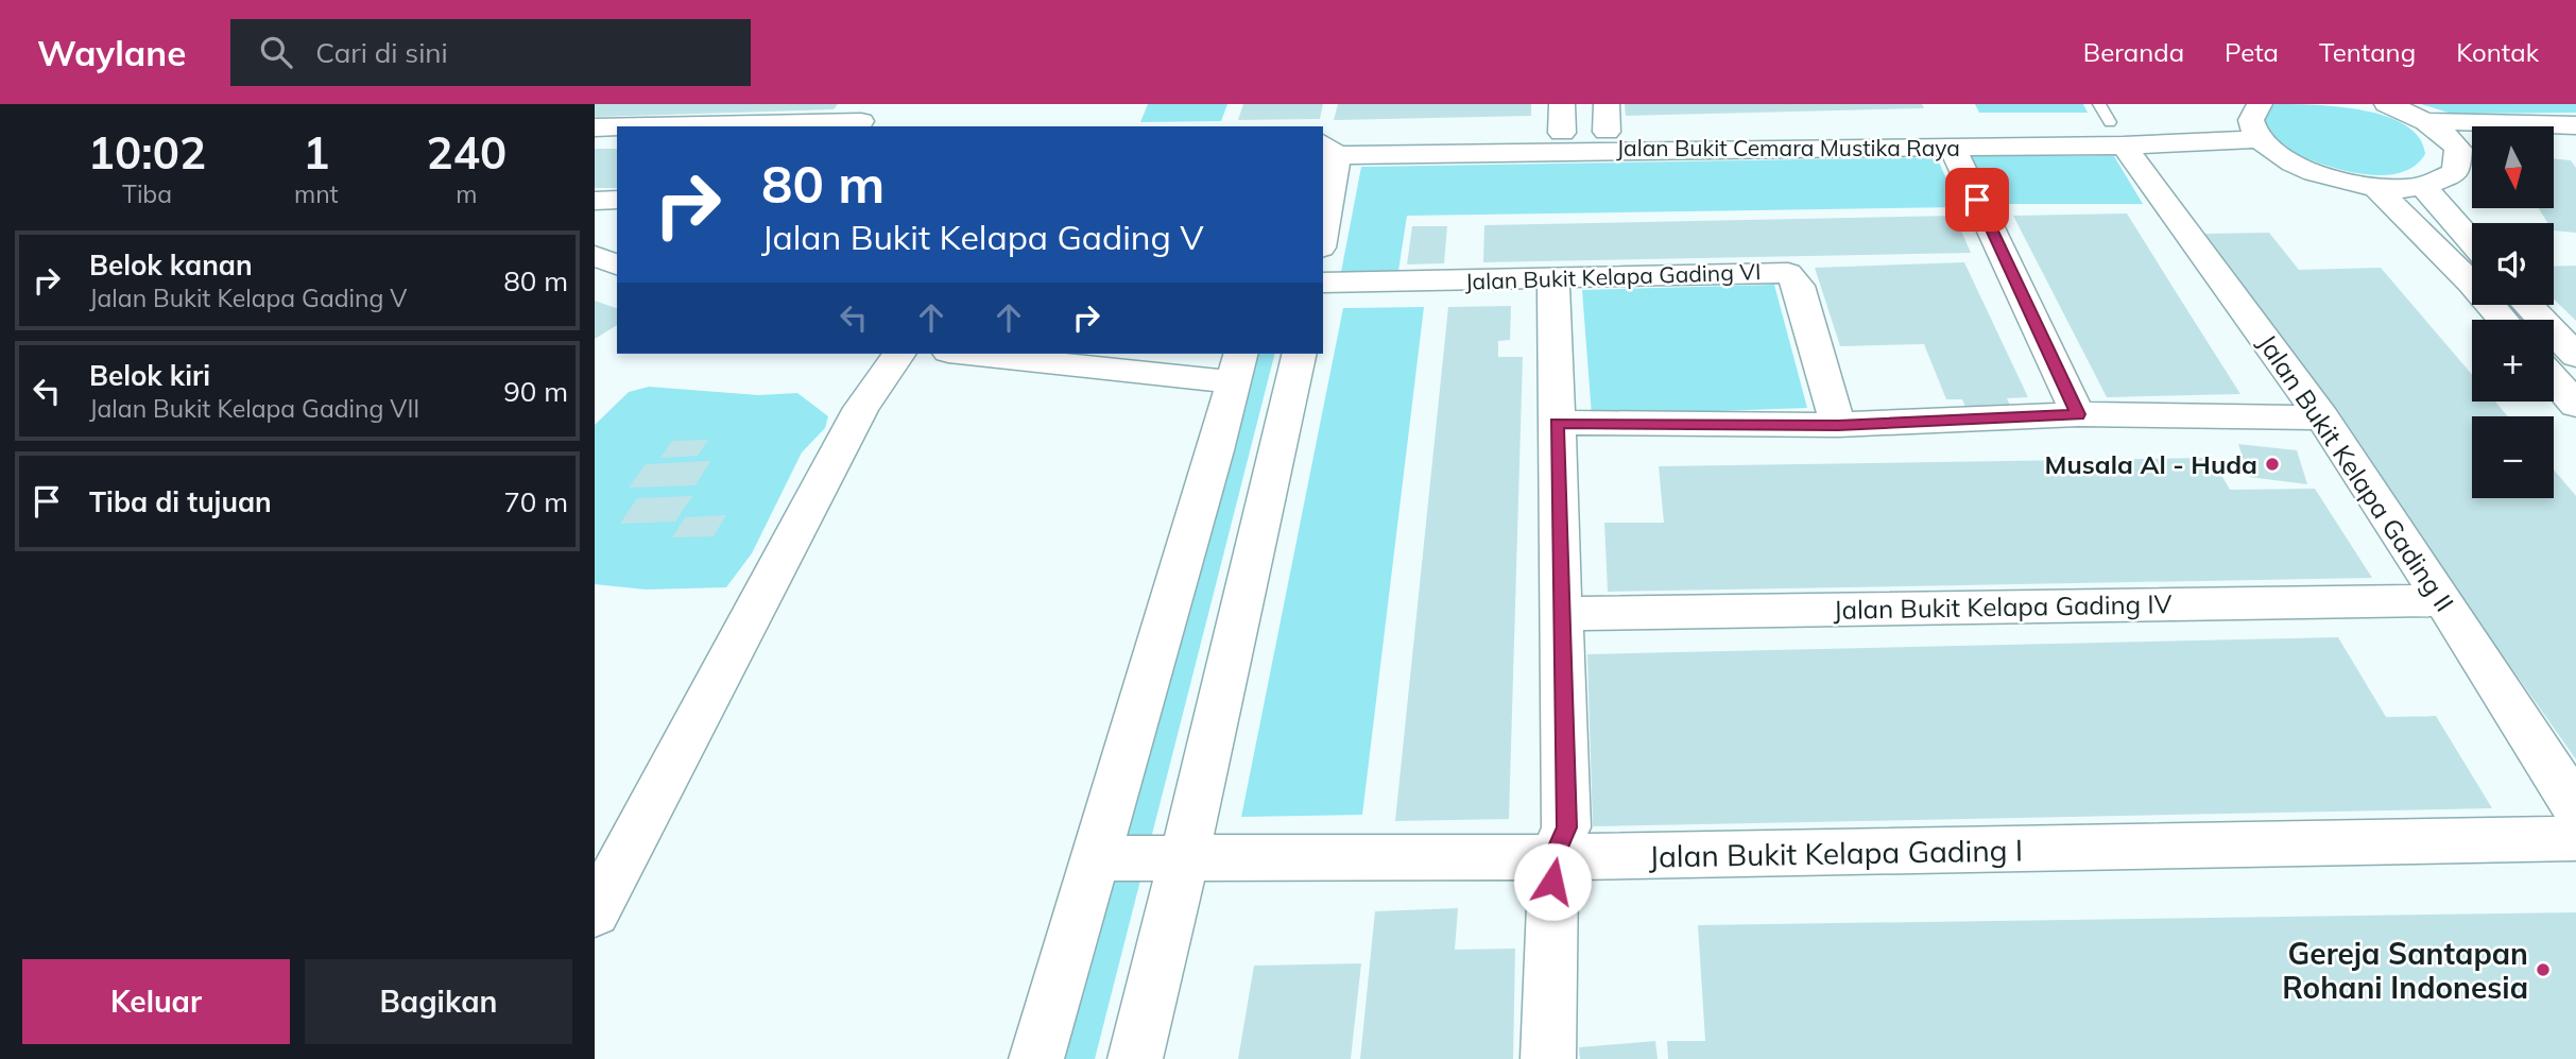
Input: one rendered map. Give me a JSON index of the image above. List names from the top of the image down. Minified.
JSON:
{"streets":{"street":["Jalan Bukit Cemara Mustika Raya","Jalan Bukit Kelapa Gading VI","Jalan Bukit Kelapa Gading II","Jalan Bukit Kelapa Gading IV","Jalan Bukit Kelapa Gading I"]},"crossings":[["Jalan Bukit Cemara Mustika Raya","Jalan Bukit Kelapa Gading II"],["Jalan Bukit Kelapa Gading II","Jalan Bukit Kelapa Gading IV"]],"places":["Musala Al - Huda","Gereja Santapan Rohani Indonesia"],"north":"bottom","page":{"header":"Waylane","search":"Cari di sini","nav":["Beranda","Peta","Tentang","Kontak"],"eta":["10:02","Tiba","1","mnt","240","m"],"map_buttons":["+","−"],"turn":["80 m","Jalan Bukit Kelapa Gading V"],"list":[{"name":"Belok kanan","note":"Jalan Bukit Kelapa Gading V","value":"80 m"},{"name":"Belok kiri","note":"Jalan Bukit Kelapa Gading VII","value":"90 m"},{"name":"Tiba di tujuan","value":"70 m"}],"buttons":["Keluar","Bagikan"]}}
